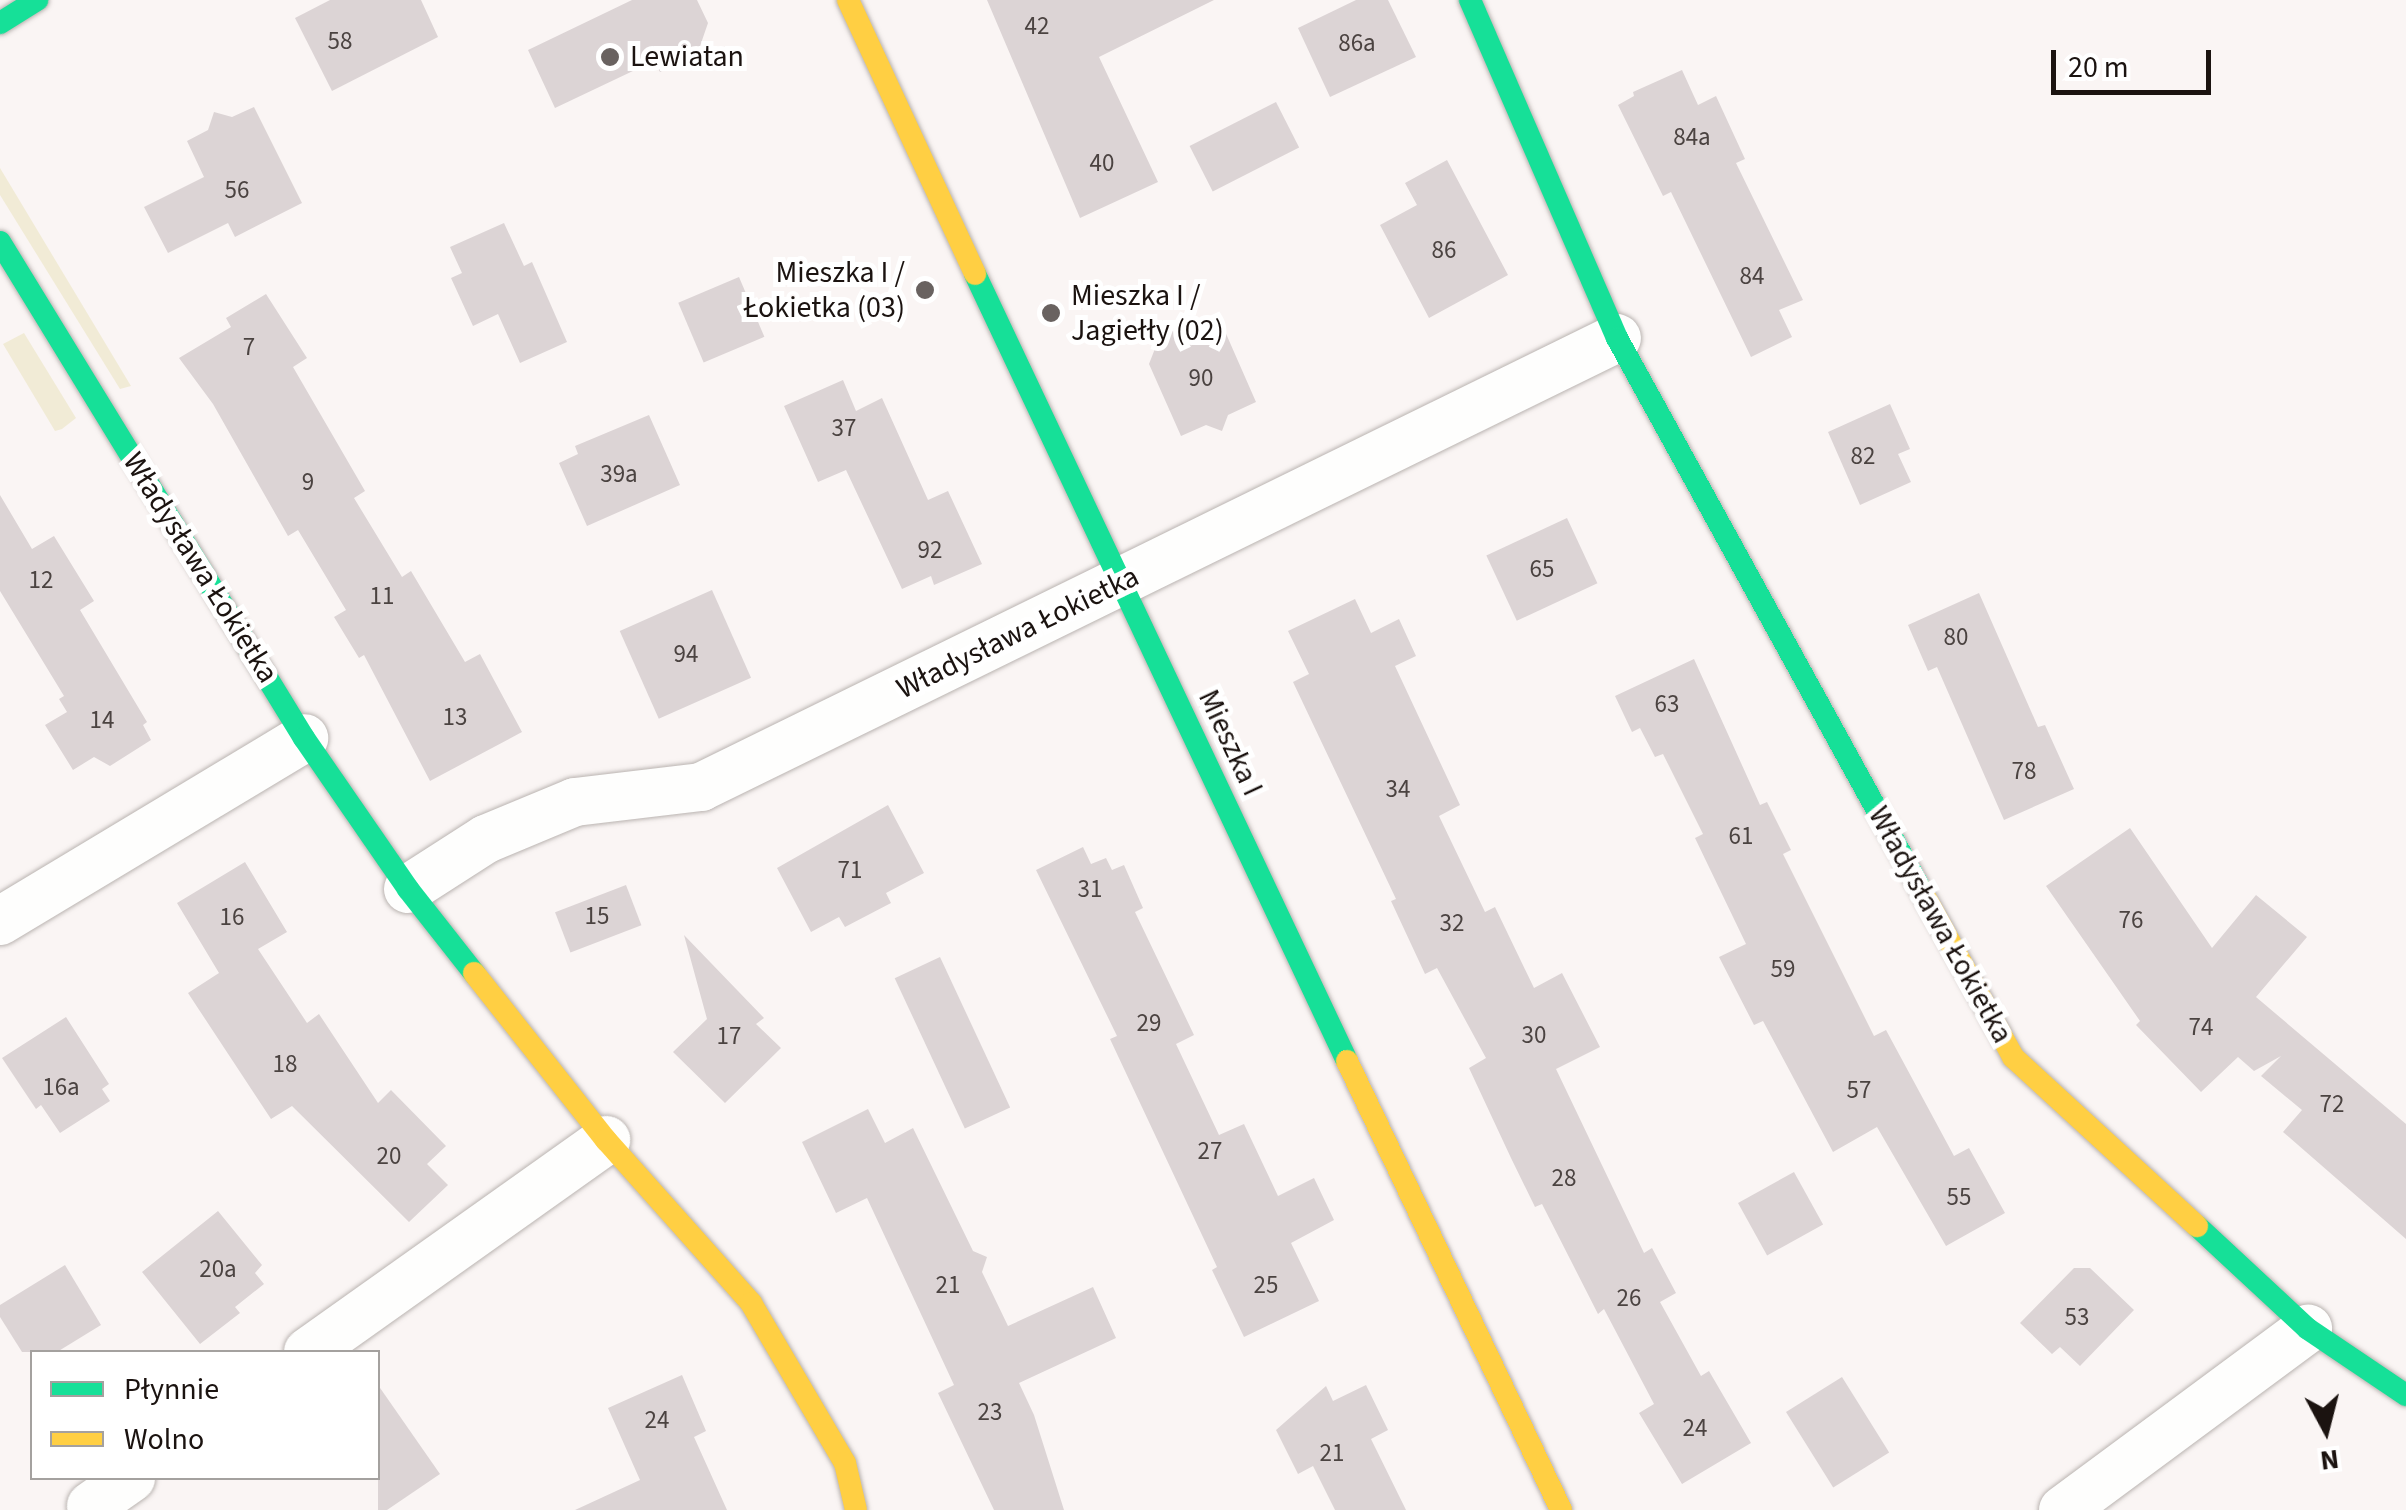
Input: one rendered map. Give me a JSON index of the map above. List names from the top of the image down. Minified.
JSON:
{"streets":{"street":["Władysława Łokietka","Mieszka I"]},"crossings":[["Władysława Łokietka","Mieszka I"]],"places":["Lewiatan","Mieszka I / Łokietka (03)","Mieszka I / Jagiełły (02)"],"house_numbers":["42","58","86a","84a","40","56","86","84","7","90","37","82","39a","9","92","65","12","11","80","94","63","13","14","78","34","61","71","31","15","16","76","32","59","29","74","30","17","18","16a","57","72","27","20","28","55","20a","21","25","26","53","23","24","24","21"],"legend":["Płynnie","Wolno"],"scale_bar":"20 m","north":"bottom"}
